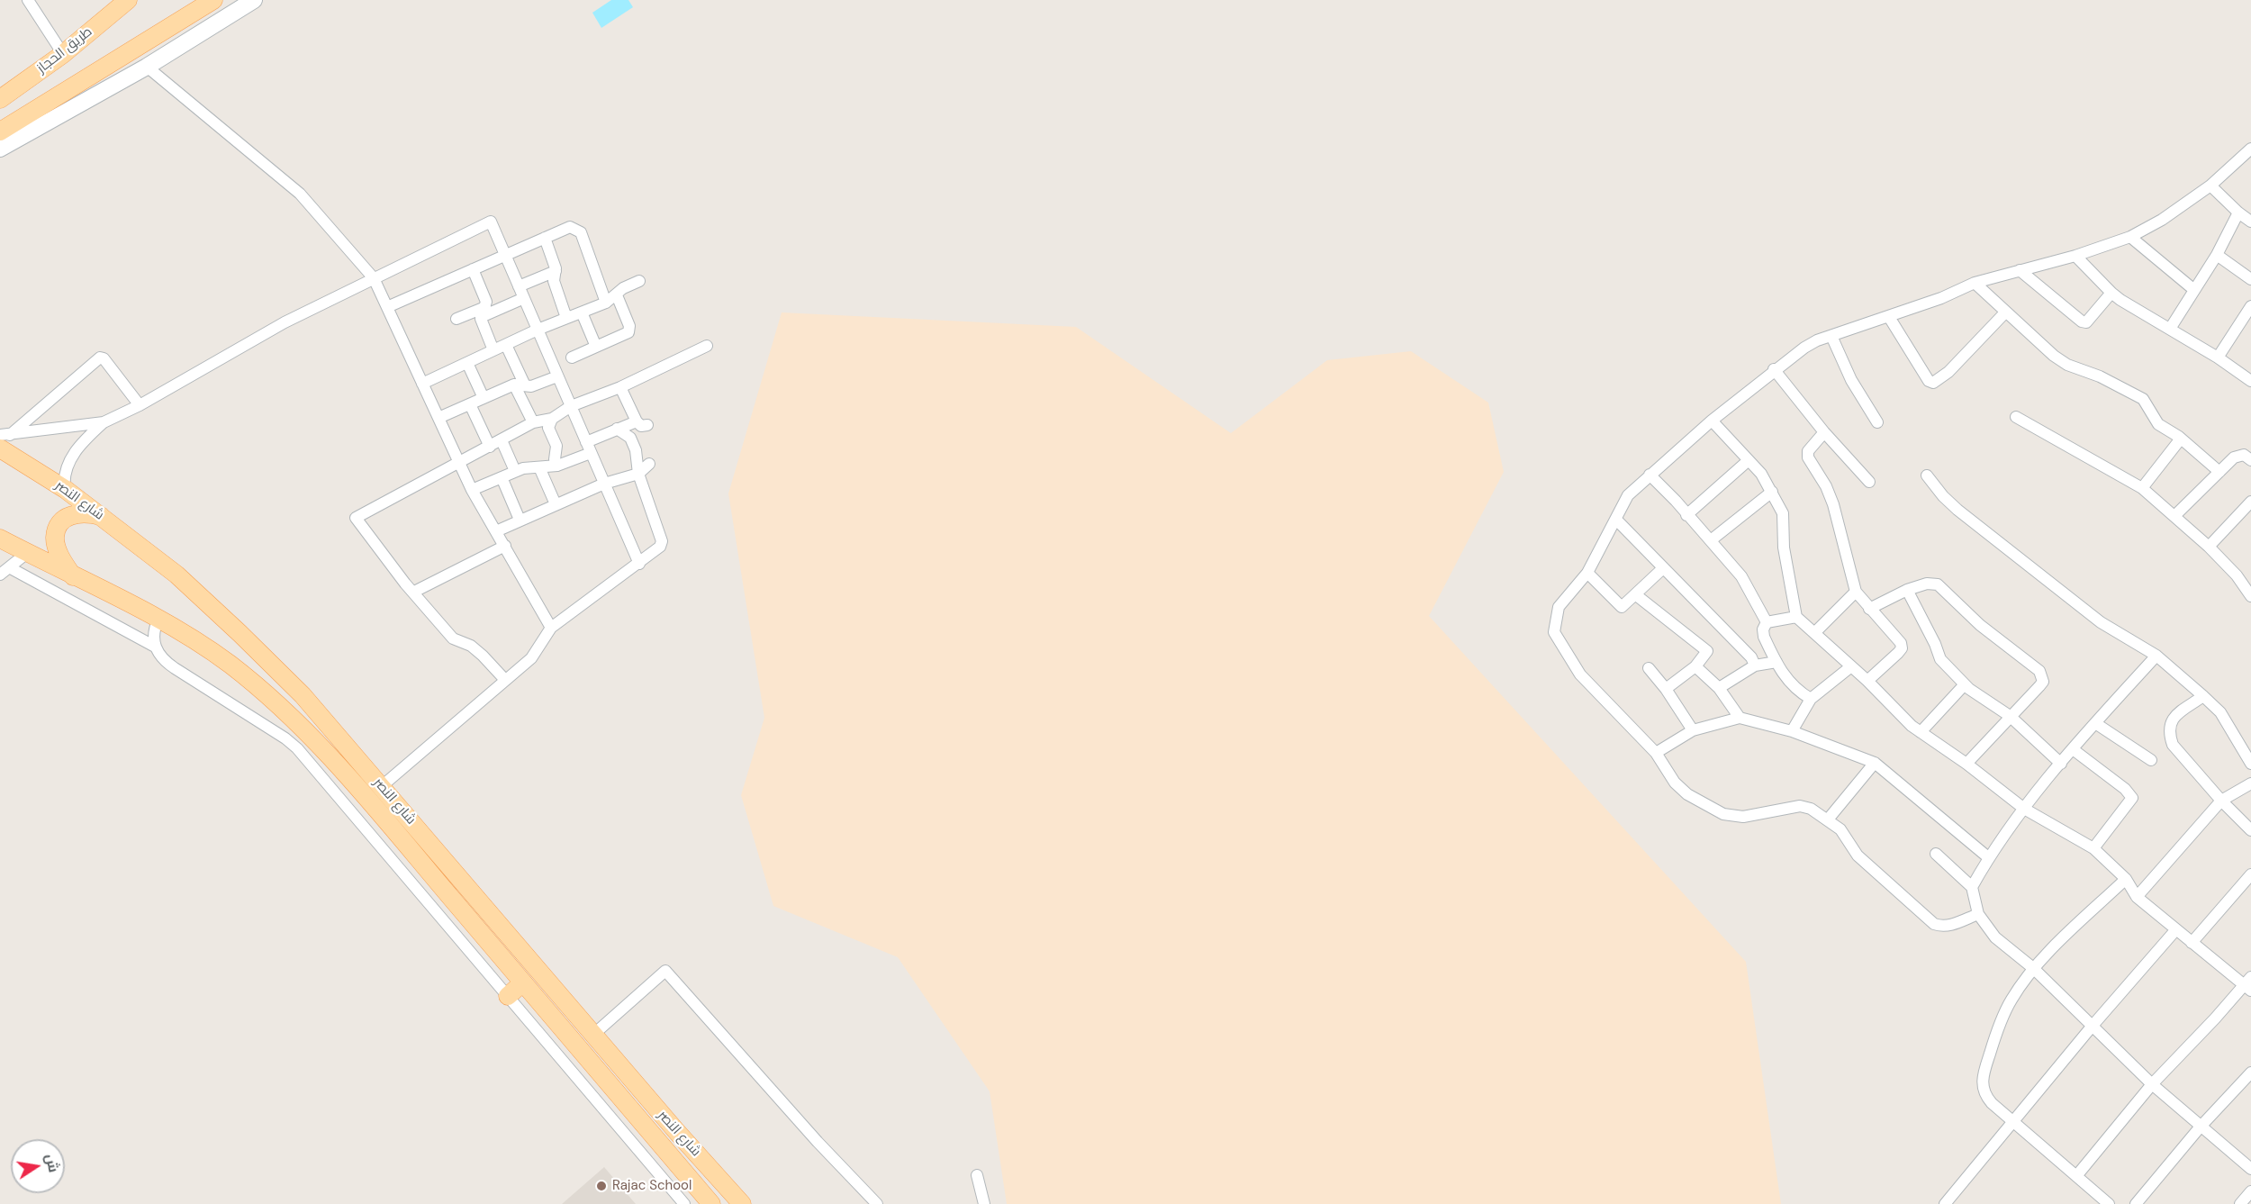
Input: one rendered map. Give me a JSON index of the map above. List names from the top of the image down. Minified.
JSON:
{"streets":{"main road":["طريق الحجاز","شارع النصر"]},"places":["Rajac School"],"north":"right"}
